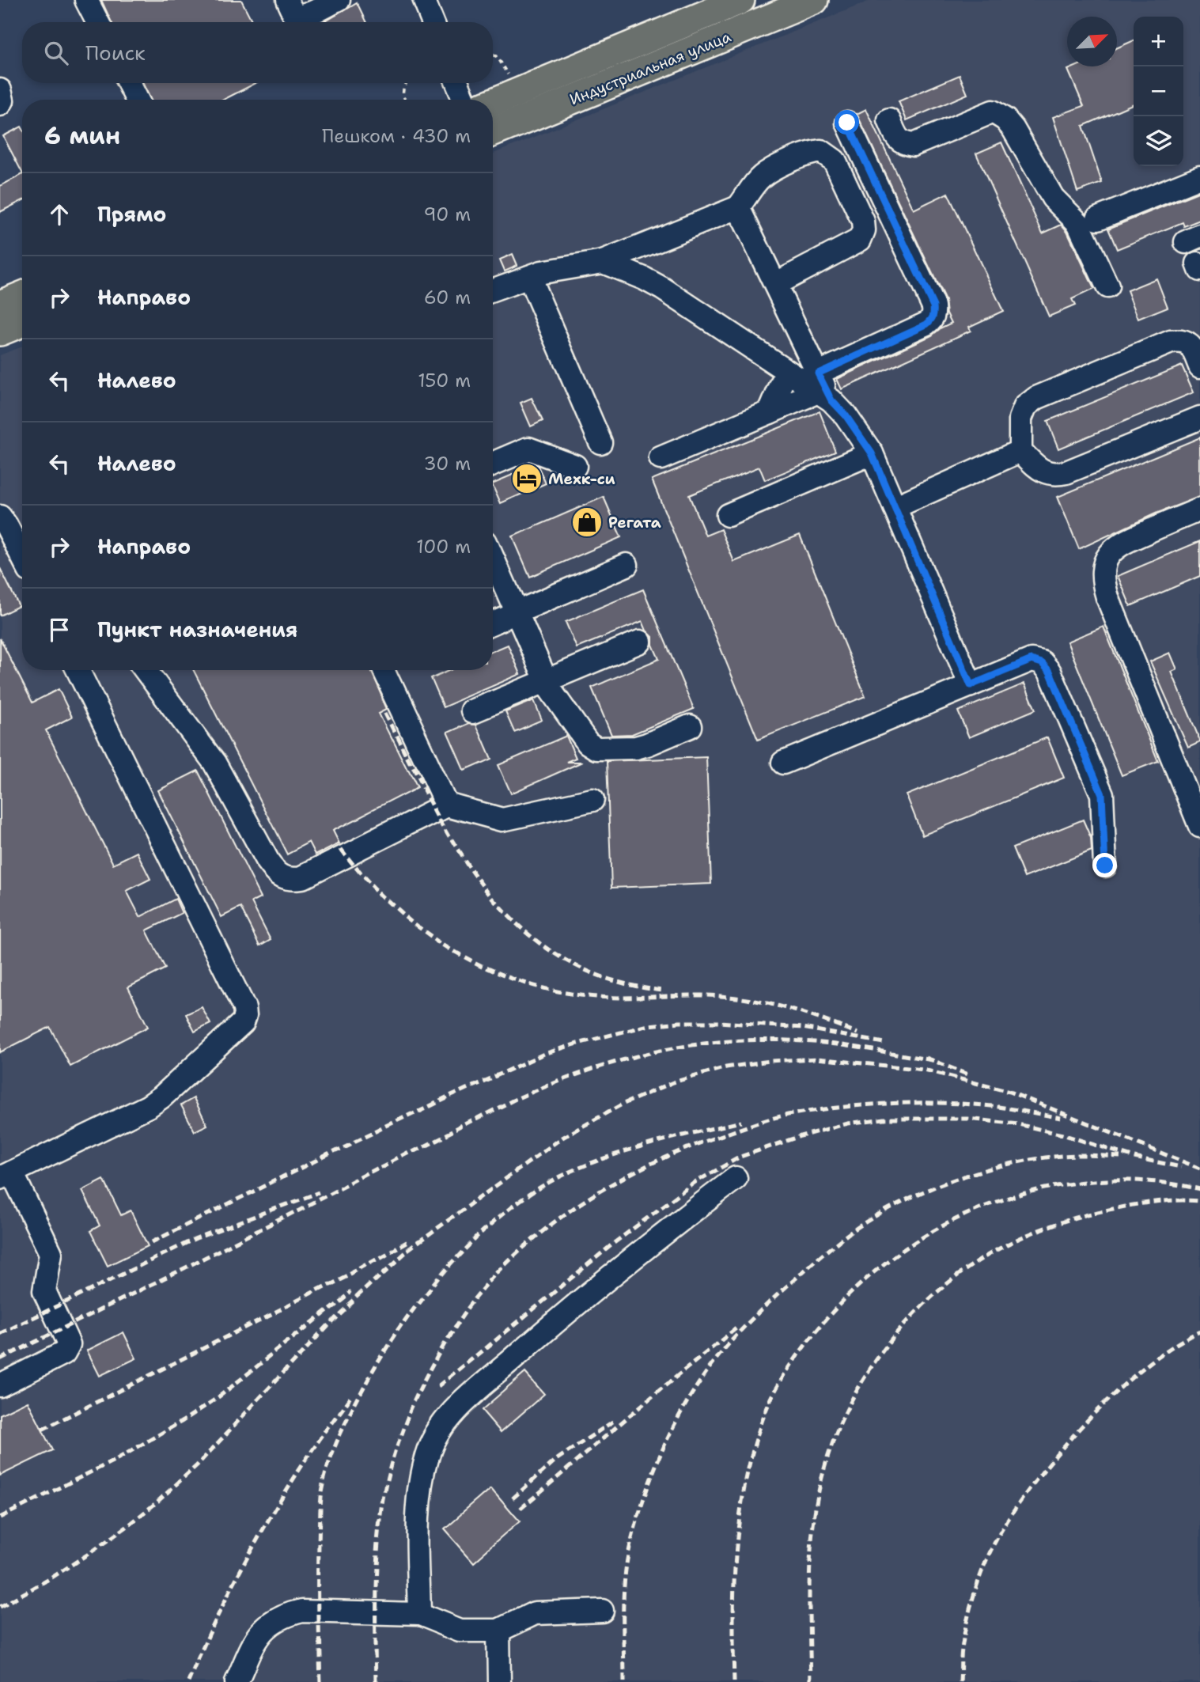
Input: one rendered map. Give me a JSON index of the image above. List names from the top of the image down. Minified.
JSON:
{"streets":{"main road":["Индустриальная улица"]},"places":{"hotel":["Мехк-си"],"shop":["Регата"]},"north":"top right","page":{"map_buttons":["+","−"],"search":"Поиск","heading":["6 мин","Пешком · 430 m"],"list":[["Прямо","90 m"],["Направо","60 m"],["Налево","150 m"],["Налево","30 m"],["Направо","100 m"],"Пункт назначения"]}}
